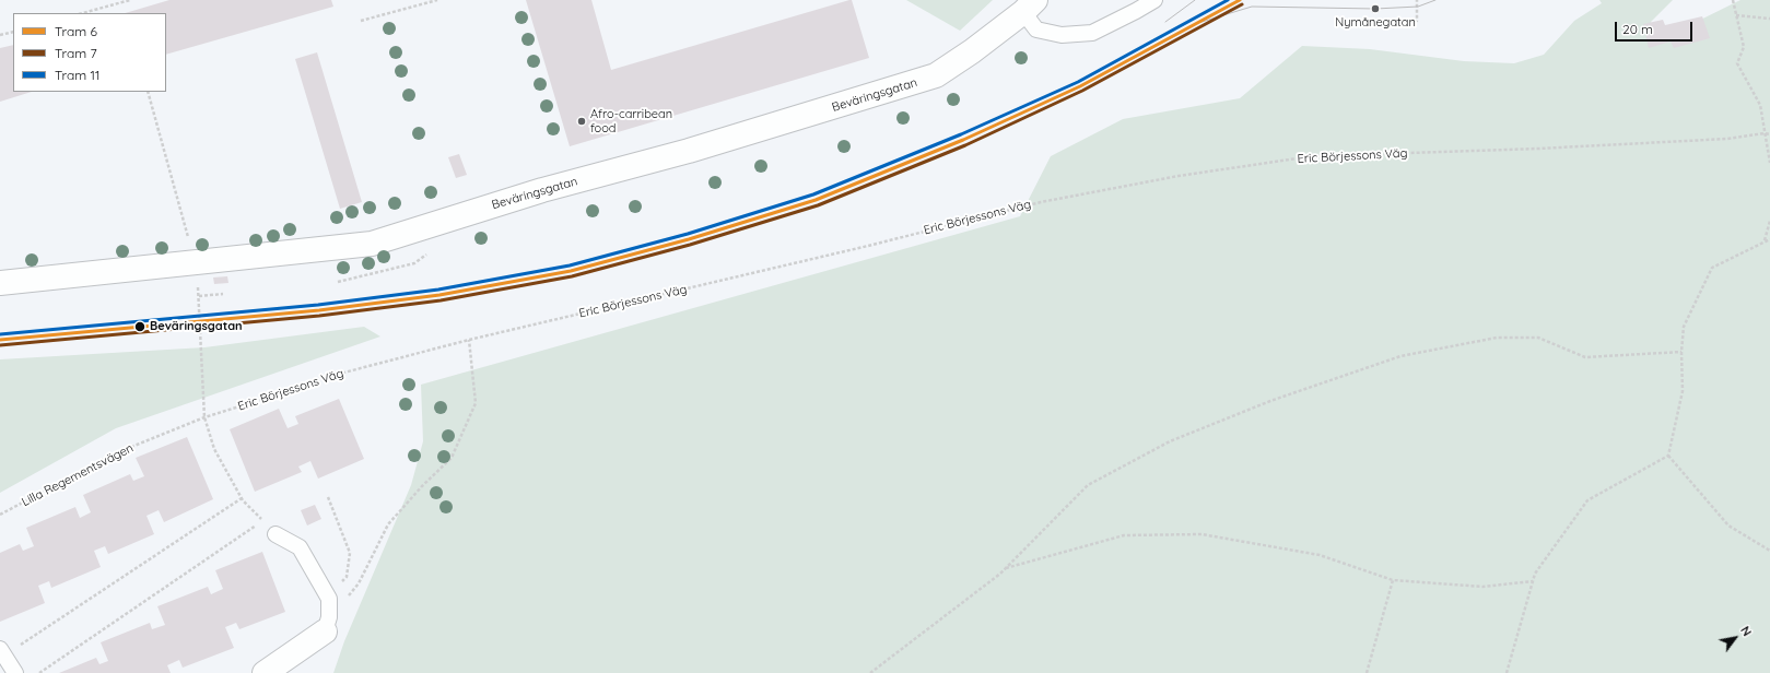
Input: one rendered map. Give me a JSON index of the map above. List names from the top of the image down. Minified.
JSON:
{"streets":{"street":["Beväringsgatan"],"path":["Eric Börjessons Väg","Lilla Regementsvägen"]},"crossings":[["Eric Börjessons Väg","Lilla Regementsvägen"]],"places":["Nymånegatan","Afro-carribean food","Beväringsgatan"],"lines":["tram line 6","tram line 11","tram line 7"],"legend":["Tram 6","Tram 7","Tram 11"],"scale_bar":"20 m","north":"top right"}
